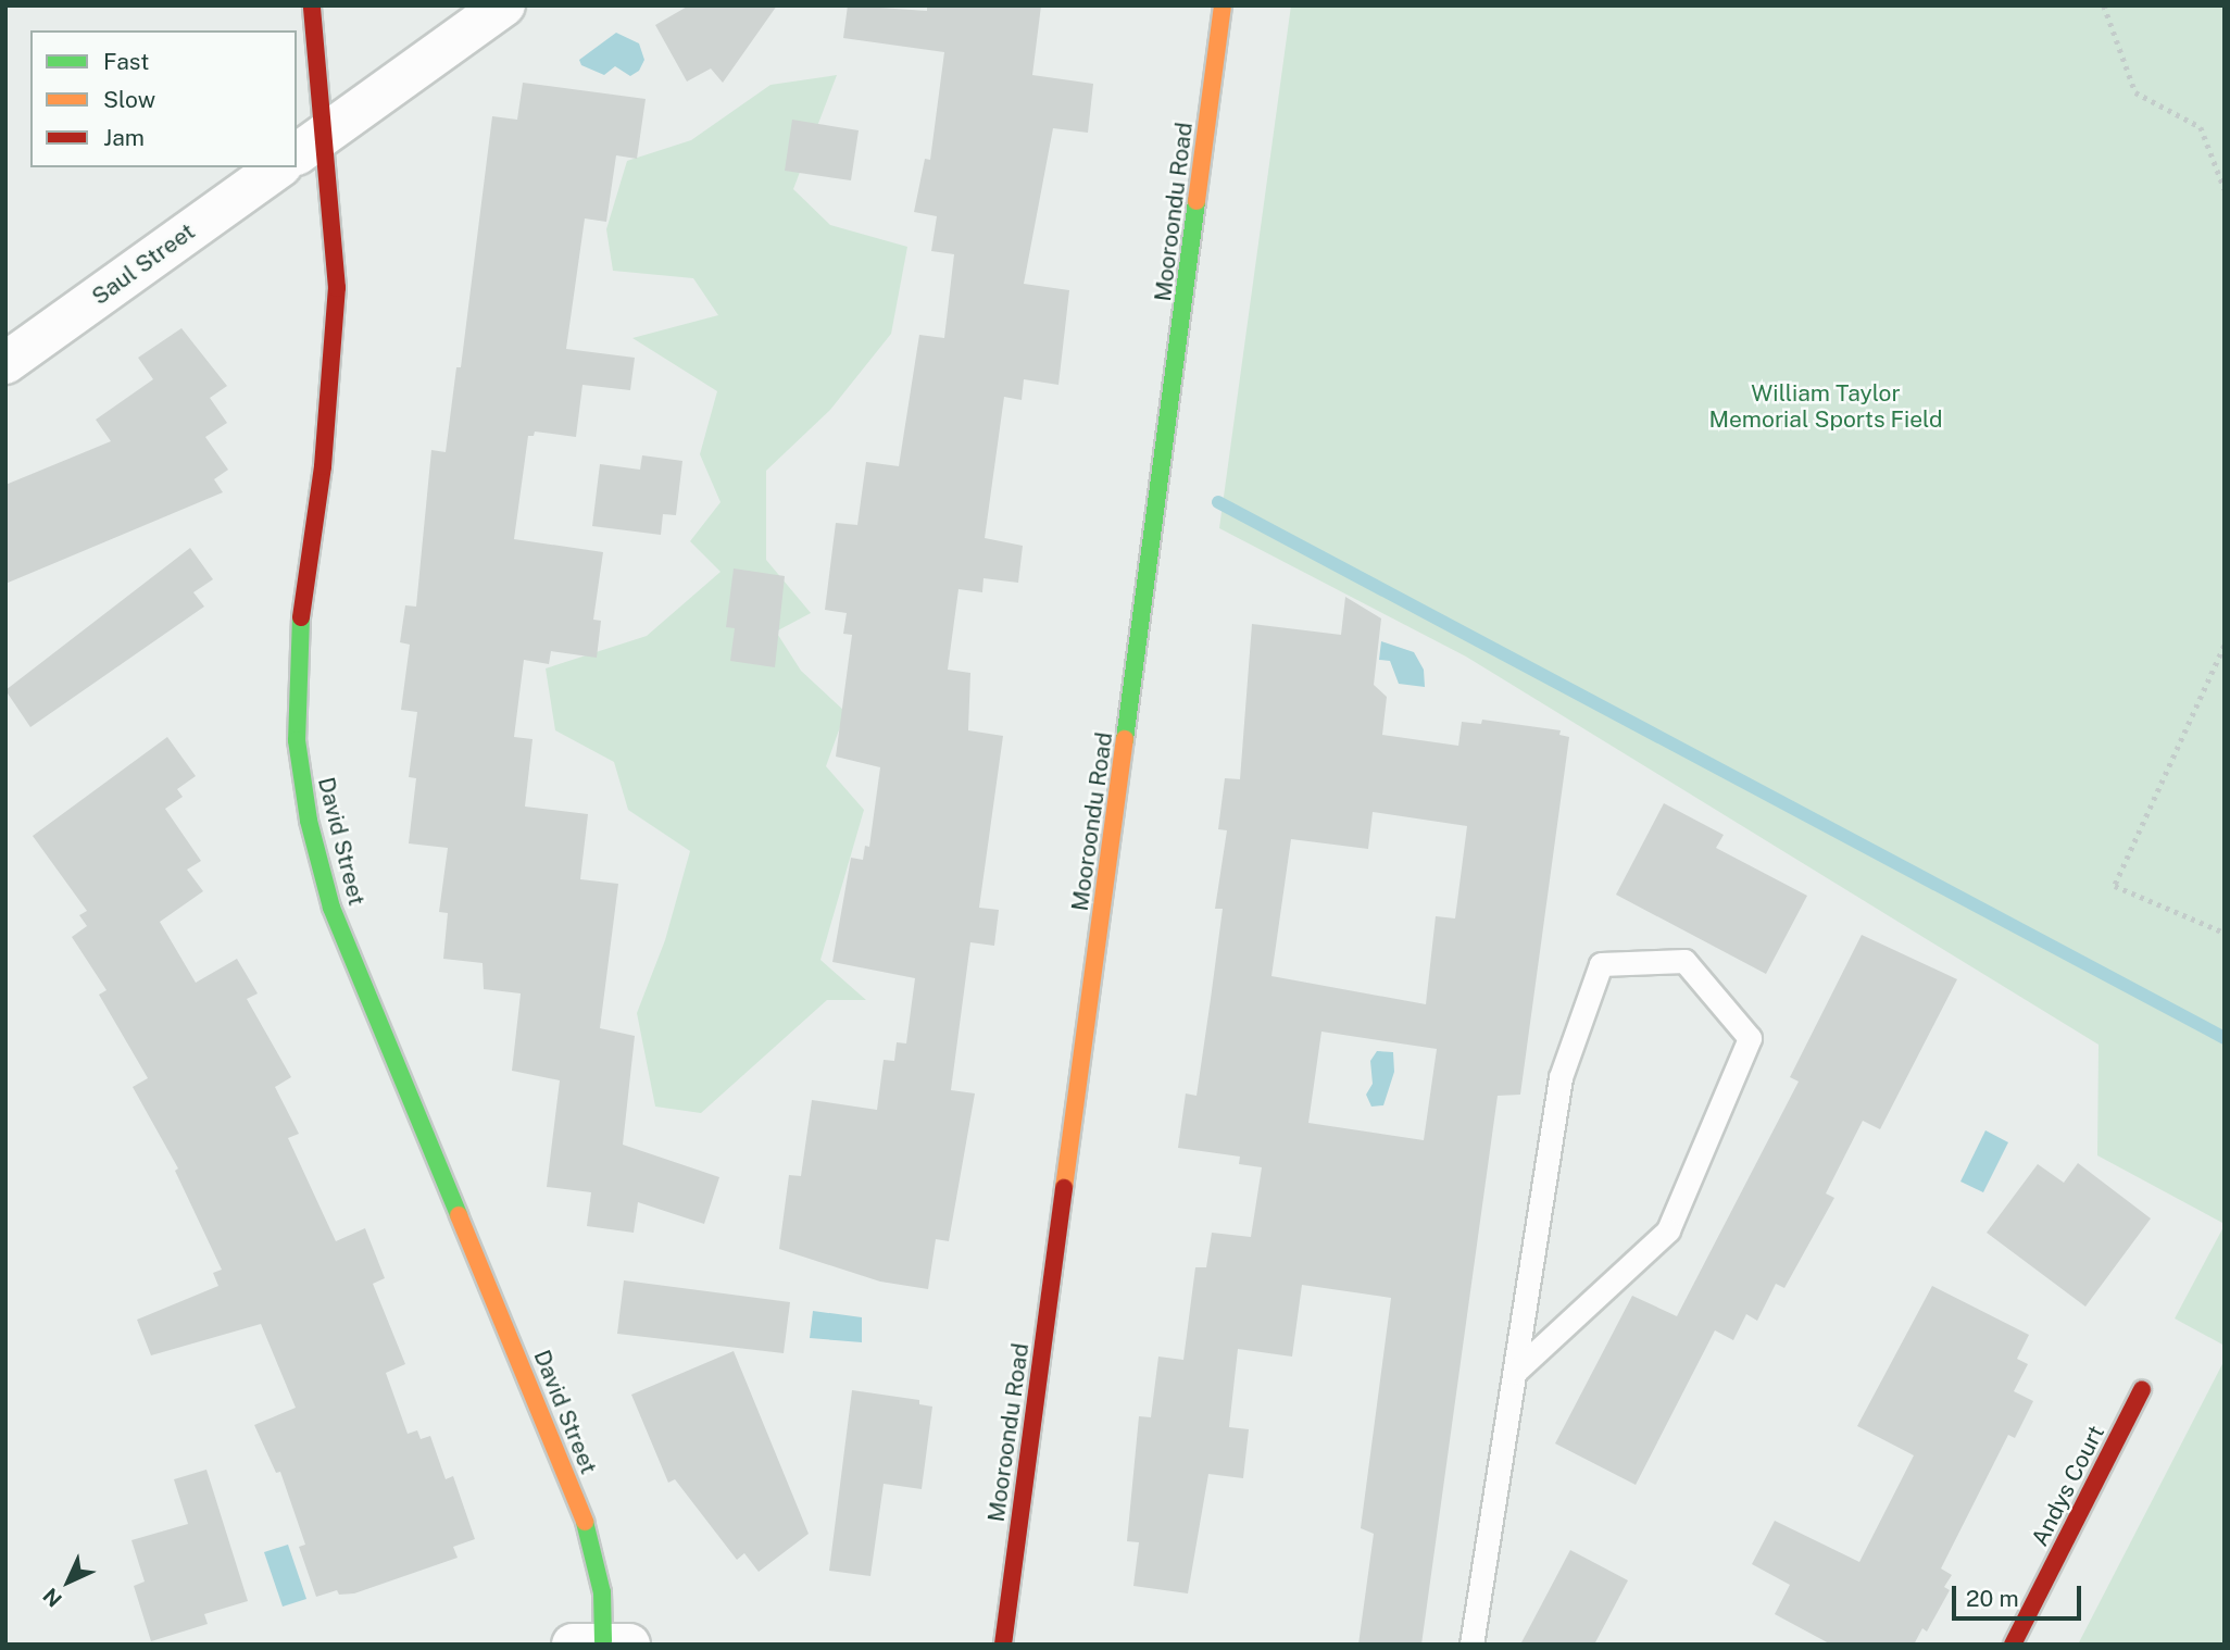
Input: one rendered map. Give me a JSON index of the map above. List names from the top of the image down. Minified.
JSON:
{"streets":{"street":["Mooroondu Road","Saul Street","David Street","Andys Court"]},"parks":["William Taylor Memorial Sports Field"],"legend":["Fast","Slow","Jam"],"scale_bar":"20 m","north":"bottom left"}
